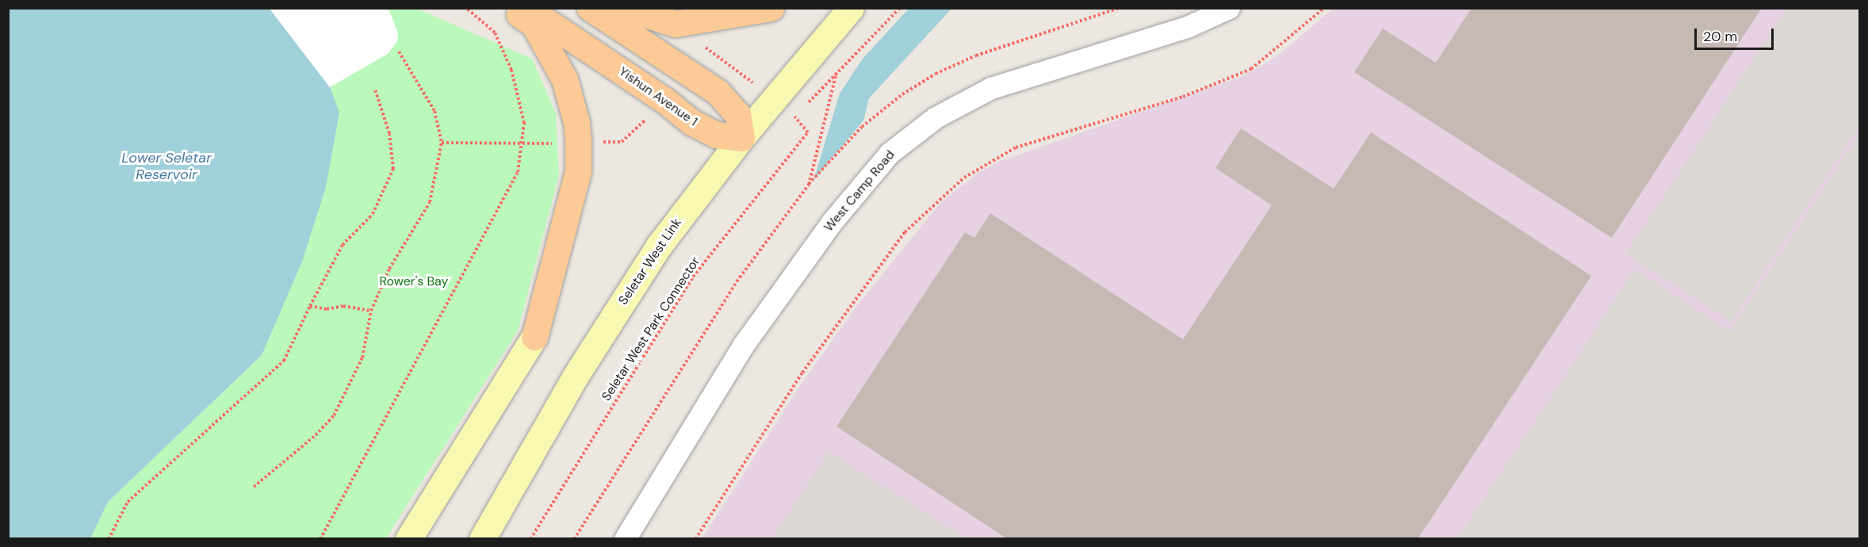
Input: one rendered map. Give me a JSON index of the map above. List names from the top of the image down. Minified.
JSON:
{"streets":{"main road":["Yishun Avenue 1","Seletar West Link"],"street":["West Camp Road"],"path":["Seletar West Park Connector"]},"crossings":[["Yishun Avenue 1","Seletar West Link"],["Seletar West Link","Seletar West Park Connector"]],"water":["Lower Seletar Reservoir"],"parks":["Rower's Bay"],"scale_bar":"20 m"}
